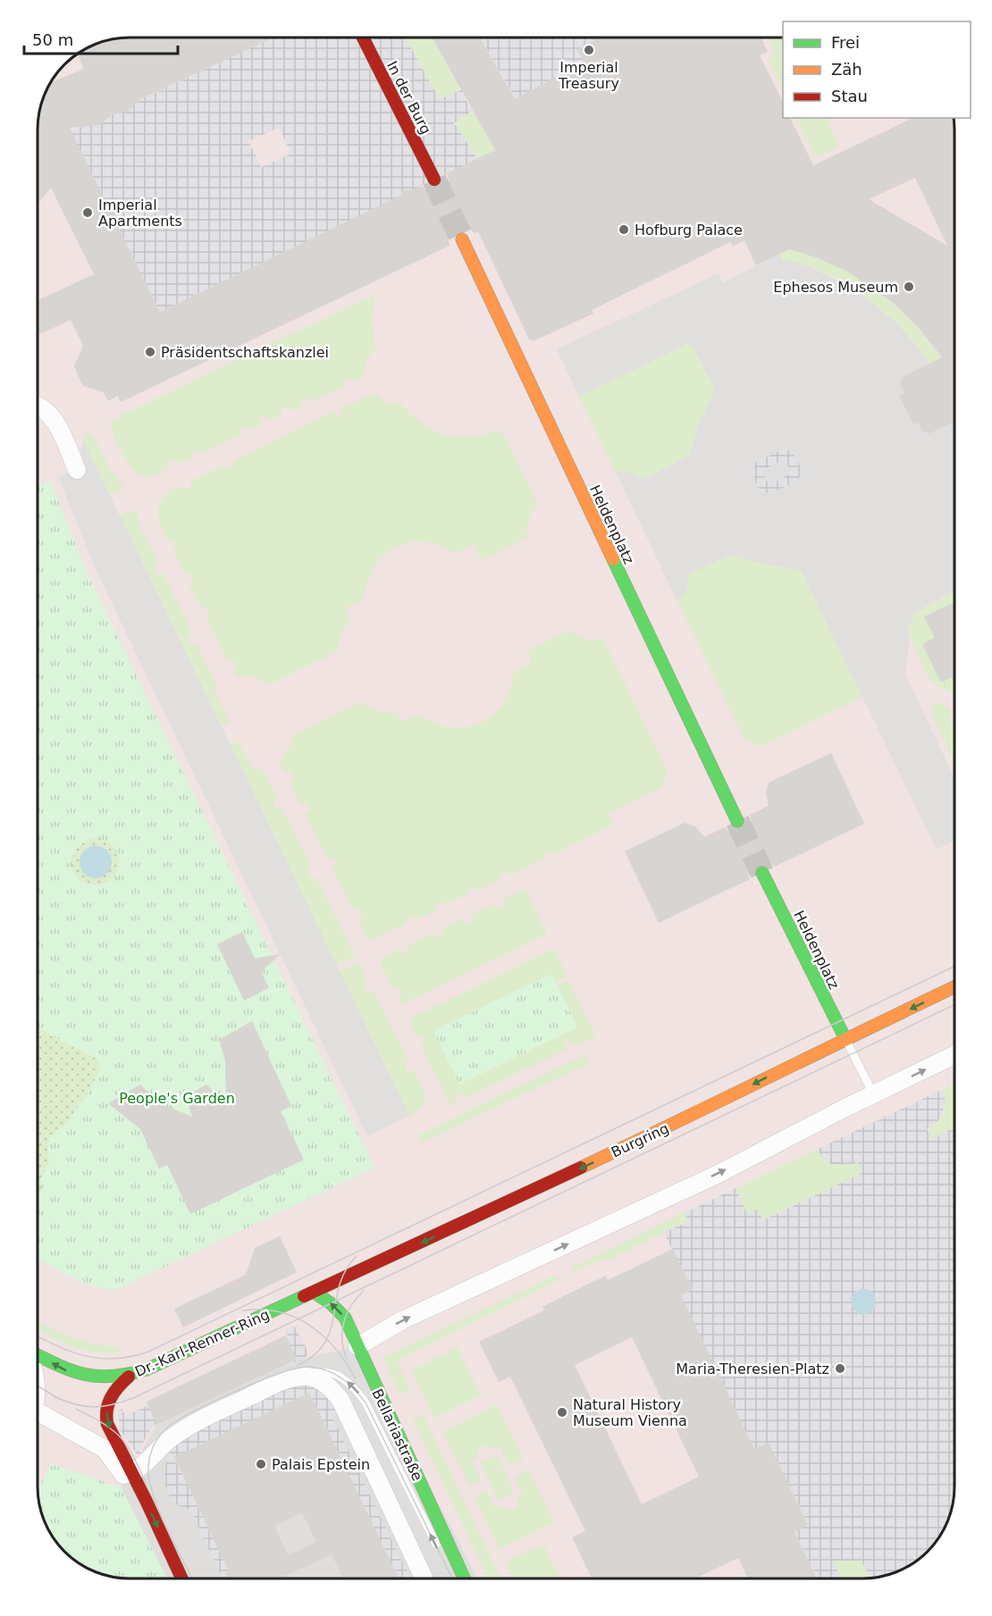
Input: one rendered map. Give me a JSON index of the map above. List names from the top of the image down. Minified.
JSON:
{"streets":{"main road":["In der Burg","Heldenplatz","Burgring","Dr.-Karl-Renner-Ring","Bellariastraße"]},"crossings":[["Heldenplatz","Burgring"],["Burgring","Dr.-Karl-Renner-Ring"],["Burgring","Bellariastraße"],["Dr.-Karl-Renner-Ring","Bellariastraße"]],"one_way":["Burgring"],"parks":["People's Garden"],"places":["Imperial Treasury","Imperial Apartments","Hofburg Palace","Ephesos Museum","Präsidentschaftskanzlei","Maria-Theresien-Platz","Natural History Museum Vienna","Palais Epstein"],"legend":["Frei","Zäh","Stau"],"scale_bar":"50 m"}
